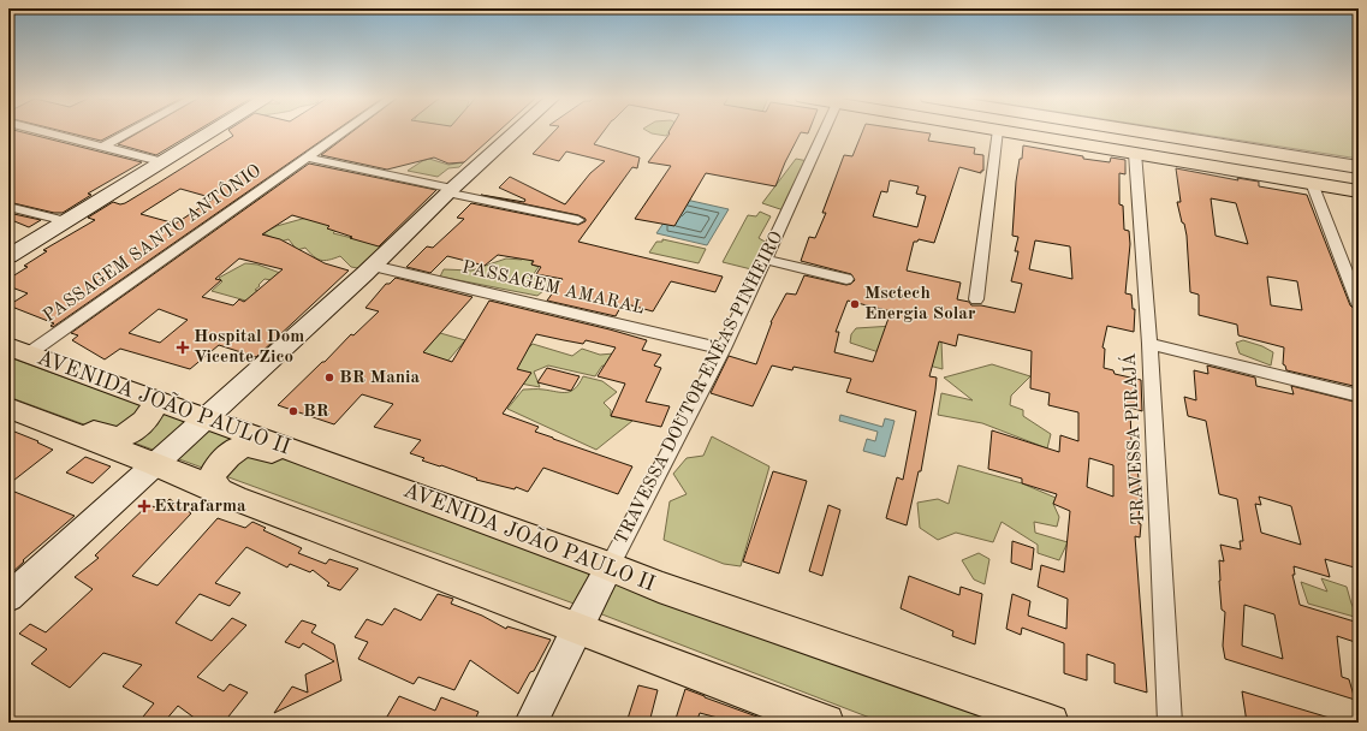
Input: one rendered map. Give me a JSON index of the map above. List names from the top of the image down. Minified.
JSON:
{"streets":{"main road":["AVENIDA JOÃO PAULO II"],"street":["PASSAGEM SANTO ANTÔNIO","PASSAGEM AMARAL","TRAVESSA DOUTOR ENÉAS PINHEIRO","TRAVESSA PIRAJÁ"]},"crossings":[["PASSAGEM SANTO ANTÔNIO","AVENIDA JOÃO PAULO II"],["PASSAGEM AMARAL","TRAVESSA DOUTOR ENÉAS PINHEIRO"],["TRAVESSA DOUTOR ENÉAS PINHEIRO","AVENIDA JOÃO PAULO II"]],"places":{"other":["Msctech Energia Solar","BR Mania","BR"],"health":["Hospital Dom Vicente Zico","Extrafarma"]}}
